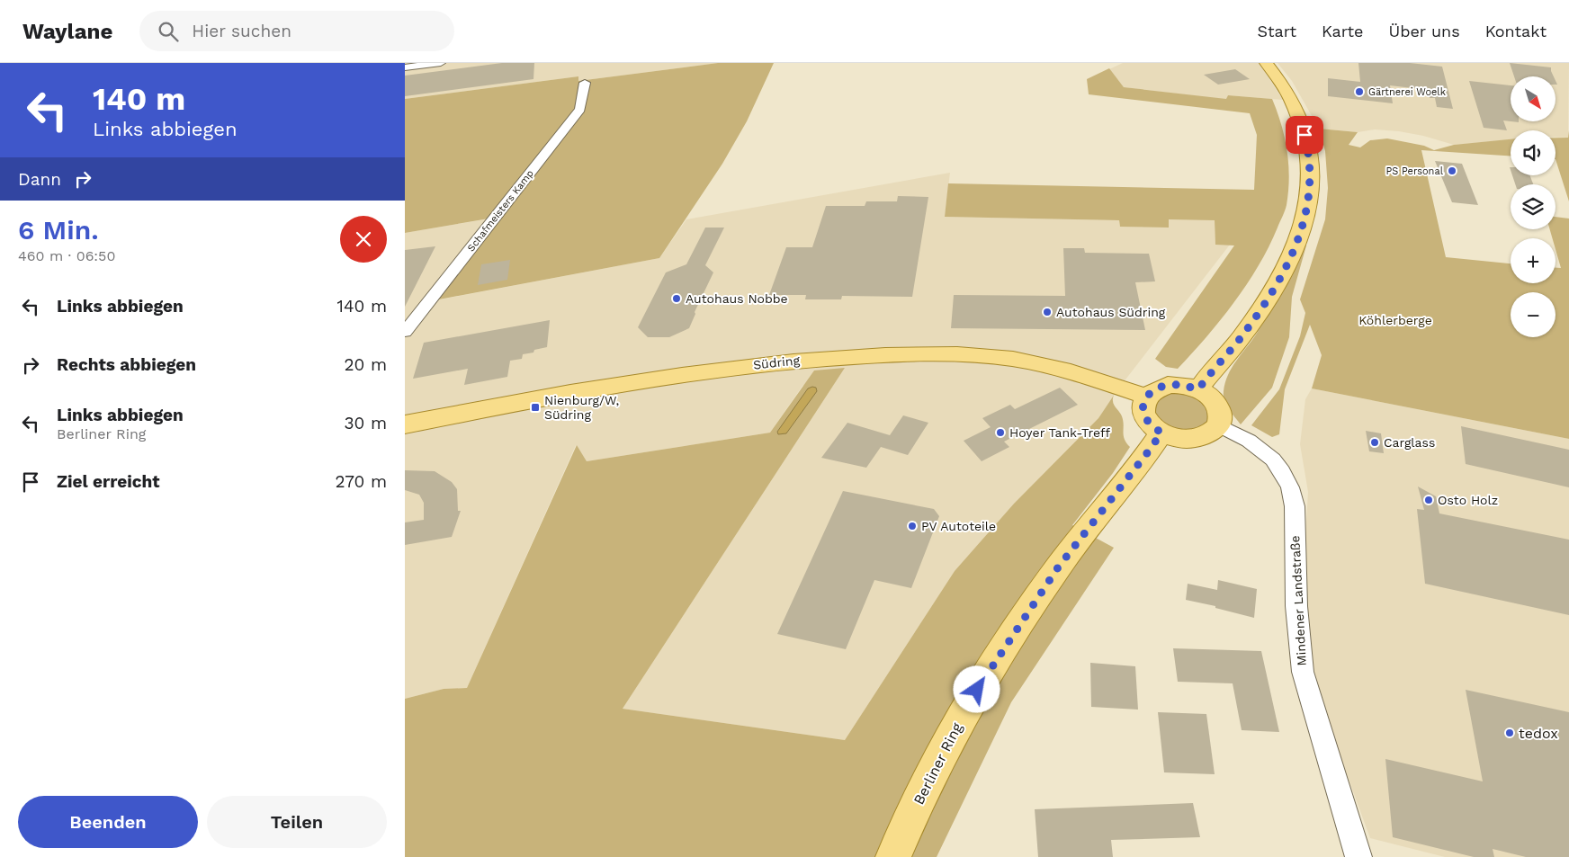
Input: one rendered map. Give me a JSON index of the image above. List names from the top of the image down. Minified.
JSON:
{"streets":{"main road":["Südring","Berliner Ring"],"street":["Schafmeisters Kamp","Mindener Landstraße"]},"crossings":[["Südring","Mindener Landstraße"],["Südring","Berliner Ring"],["Mindener Landstraße","Berliner Ring"]],"parks":["Köhlerberge"],"places":{"other":["Gärtnerei Woelk","PS Personal","Autohaus Nobbe","Autohaus Südring","Hoyer Tank-Treff","Carglass","Osto Holz","PV Autoteile","tedox"],"transit":["Nienburg/W, Südring"]},"north":"bottom right","page":{"header":"Waylane","search":"Hier suchen","nav":["Start","Karte","Über uns","Kontakt"],"turn":["140 m","Links abbiegen"],"map_buttons":["+","−"],"then":"Dann","heading":["6 Min.","460 m · 06:50"],"list":[{"name":"Links abbiegen","value":"140 m"},{"name":"Rechts abbiegen","value":"20 m"},{"name":"Links abbiegen","note":"Berliner Ring","value":"30 m"},{"name":"Ziel erreicht","value":"270 m"}],"buttons":["Beenden","Teilen"]}}
